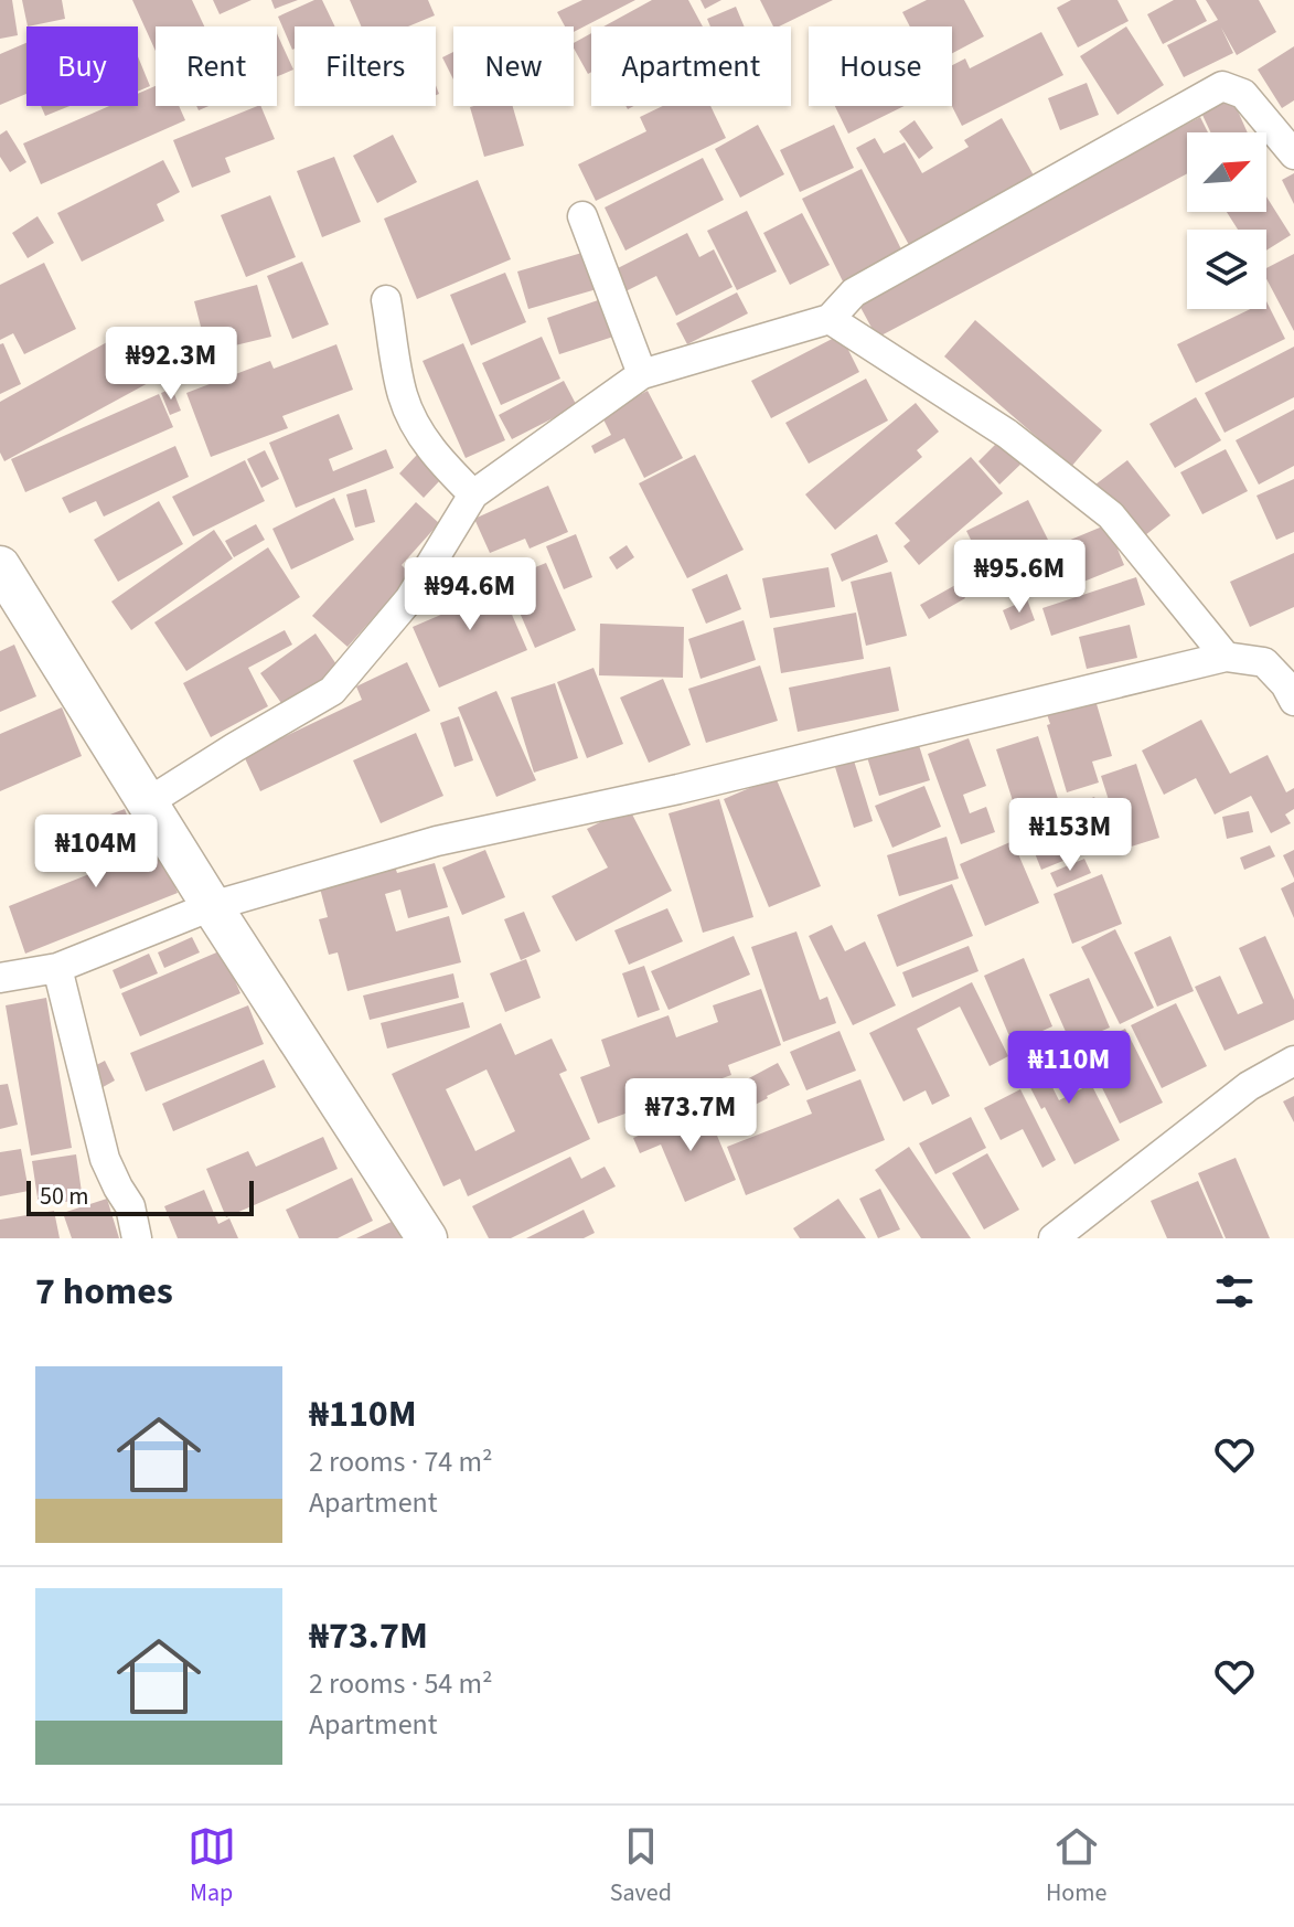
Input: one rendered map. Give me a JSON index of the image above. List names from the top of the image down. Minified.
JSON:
{"scale_bar":"50 m","north":"top right","page":{"chip":["Buy","Rent","Filters","New","Apartment","House"],"price":["₦92.3M","₦95.6M","₦94.6M","₦153M","₦104M","₦110M","₦73.7M"],"scale":"50 m","heading":"7 homes","list":[{"name":"₦110M","note":"2 rooms · 74 m² · Apartment"},{"name":"₦73.7M","note":"2 rooms · 54 m² · Apartment"}],"tabs":["Map","Saved","Home"]}}
